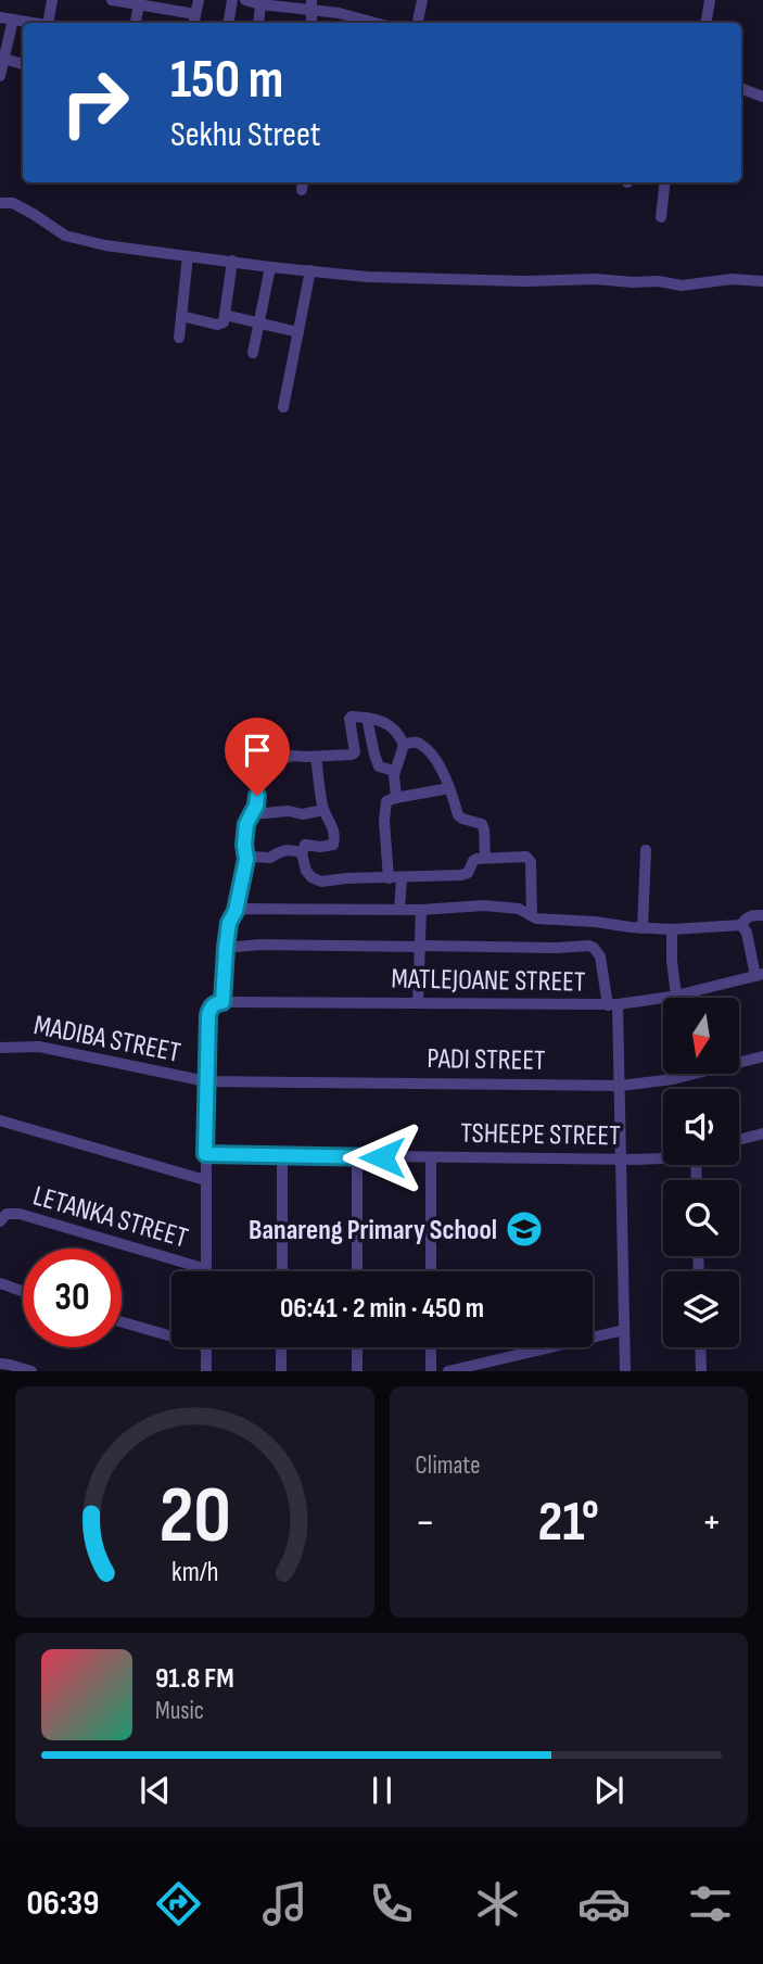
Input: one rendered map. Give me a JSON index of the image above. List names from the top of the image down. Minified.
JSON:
{"streets":{"street":["MATLEJOANE STREET","MADIBA STREET","PADI STREET","TSHEEPE STREET","LETANKA STREET"]},"crossings":[["MADIBA STREET","PADI STREET"]],"places":{"school or university":["Banareng Primary School"]},"north":"bottom","page":{"turn":["150 m","Sekhu Street"],"limit":"30","trip":"06:41 · 2 min · 450 m","tile":"Climate","heat":["−","21°","+"],"song":["91.8 FM","Music"],"tabs":"06:39","gauge":["20","km/h"]}}
